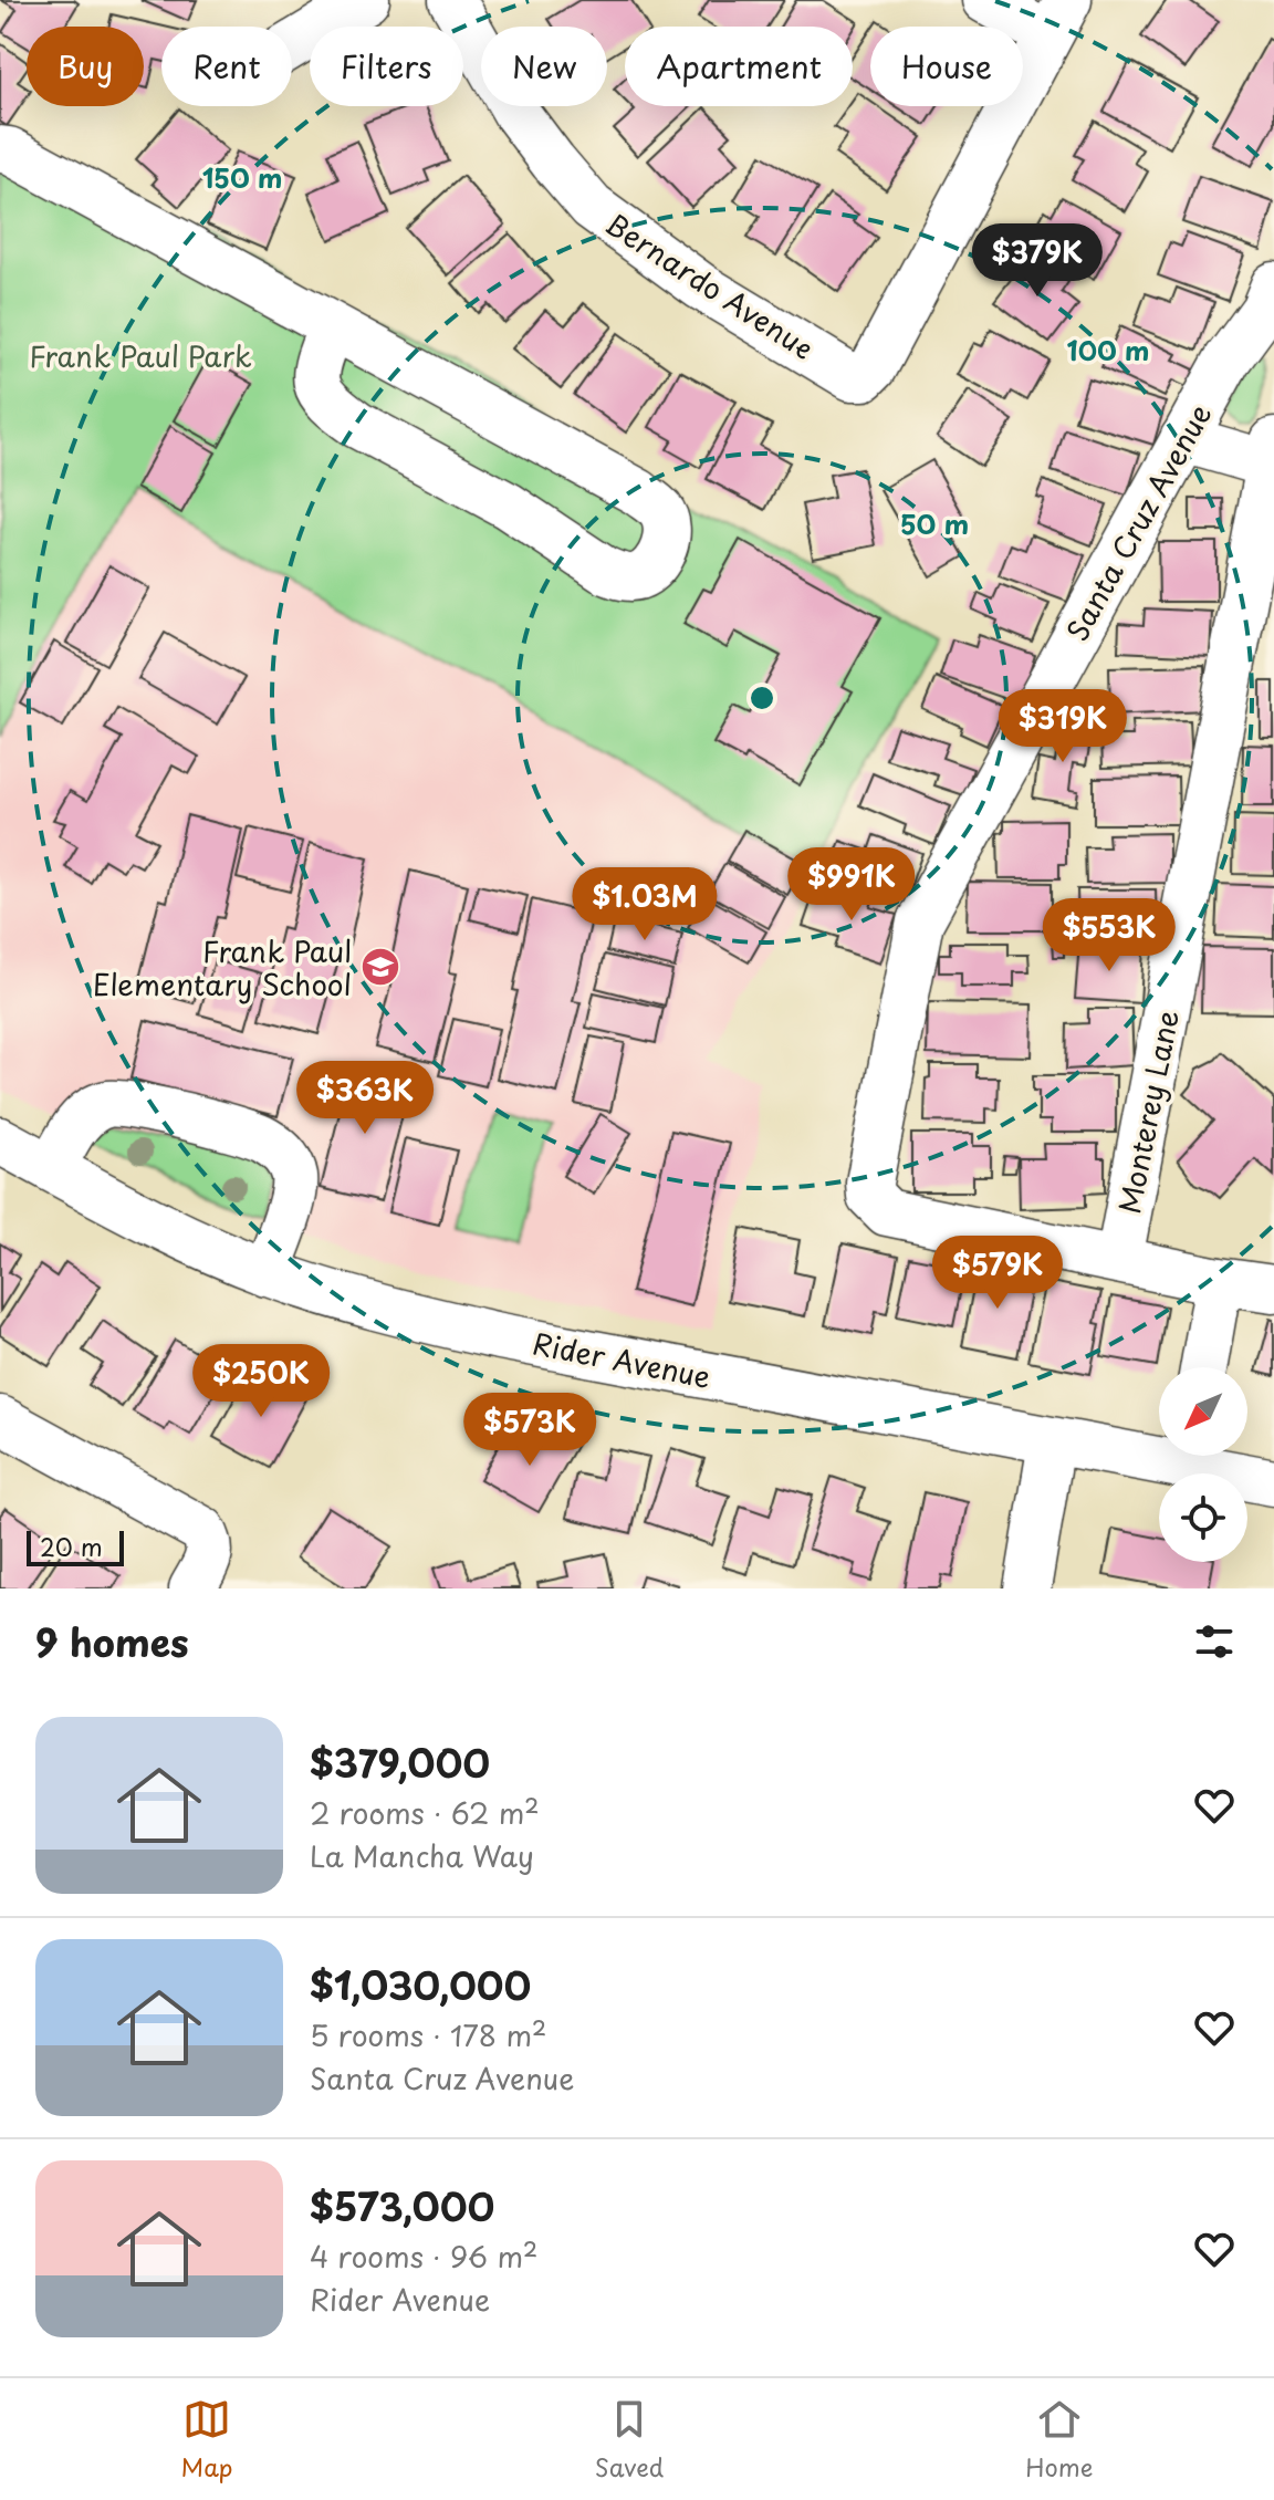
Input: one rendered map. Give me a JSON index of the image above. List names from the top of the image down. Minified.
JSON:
{"streets":{"street":["Bernardo Avenue","Santa Cruz Avenue","Monterey Lane","Rider Avenue"]},"crossings":[["Santa Cruz Avenue","Monterey Lane"]],"parks":["Frank Paul Park"],"places":{"school or university":["Frank Paul Elementary School"]},"scale_bar":"20 m","north":"bottom left","page":{"chip":["Buy","Rent","Filters","New","Apartment","House"],"price":["$379K","$319K","$991K","$1.03M","$553K","$363K","$579K","$250K","$573K"],"scale":"20 m","heading":"9 homes","list":[{"name":"$379,000","note":"2 rooms · 62 m² · La Mancha Way"},{"name":"$1,030,000","note":"5 rooms · 178 m² · Santa Cruz Avenue"},{"name":"$573,000","note":"4 rooms · 96 m² · Rider Avenue"}],"tabs":["Map","Saved","Home"]},"rings":["150 m","100 m","50 m"]}
